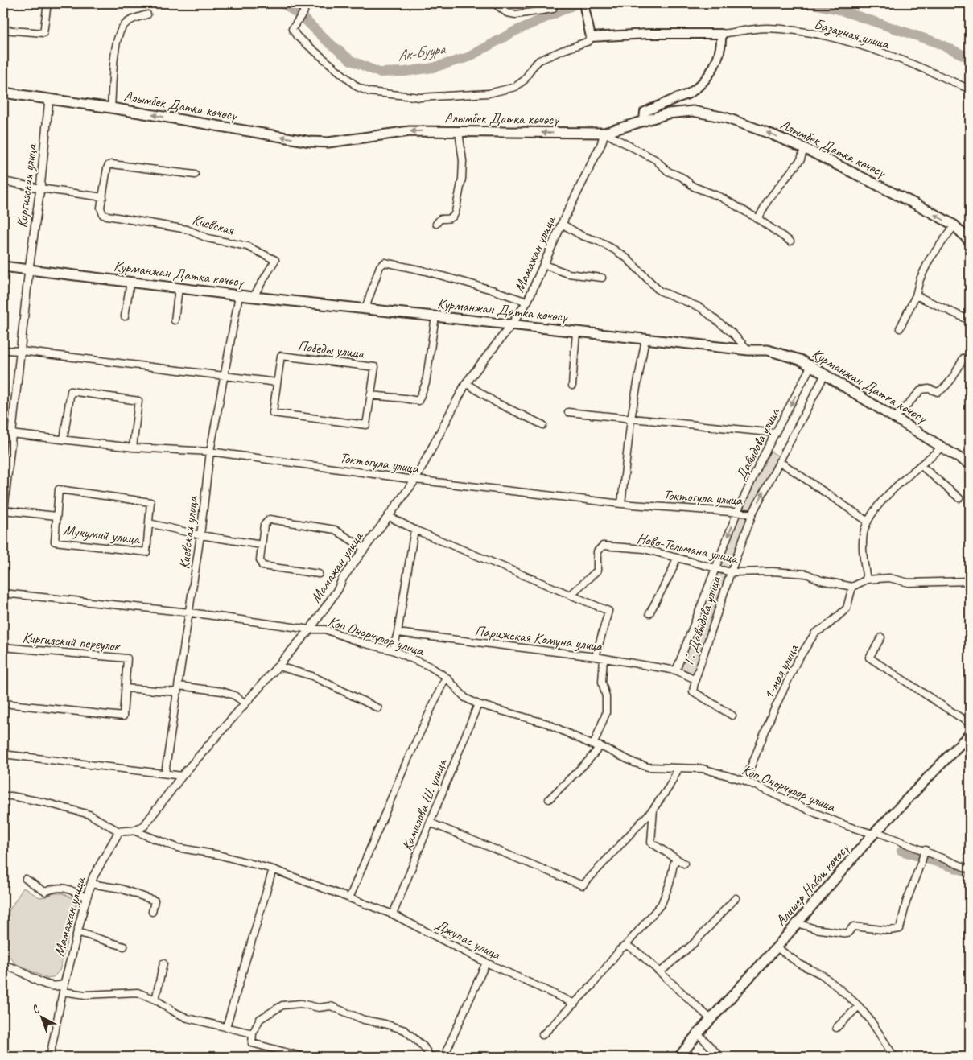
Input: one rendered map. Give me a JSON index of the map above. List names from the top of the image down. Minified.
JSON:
{"streets":{"main road":["Алымбек Датка көчөсү","Курманжан Датка көчөсү","Алишер Навои көчөсү"],"street":["Базарная улица","Киргизская улица","Киевская","Мамажан улица","Победы улица","Давыдова улица","Токтогула улица","Киевская улица","Мукумий улица","Ново-Тельмана улица","Г. Давыдова улица","Коп Онорчулор улица","Парижская Комуна улица","Киргизский переулок","1-мая улица","Камилова Ш. улица","Джупас улица"]},"crossings":[["Алымбек Датка көчөсү","Киргизская улица"],["Алымбек Датка көчөсү","Мамажан улица"],["Киргизская улица","Курманжан Датка көчөсү"],["Киргизская улица","Токтогула улица"],["Киргизская улица","Мукумий улица"],["Киевская","Курманжан Датка көчөсү"],["Мамажан улица","Курманжан Датка көчөсү"],["Мамажан улица","Токтогула улица"],["Мамажан улица","Коп Онорчулор улица"],["Мамажан улица","Джупас улица"],["Курманжан Датка көчөсү","Давыдова улица"],["Курманжан Датка көчөсү","Киевская улица"],["Курманжан Датка көчөсү","Г. Давыдова улица"],["Давыдова улица","Токтогула улица"],["Давыдова улица","Ново-Тельмана улица"],["Давыдова улица","Парижская Комуна улица"],["Токтогула улица","Киевская улица"],["Токтогула улица","Г. Давыдова улица"],["Киевская улица","Коп Онорчулор улица"],["Ново-Тельмана улица","Г. Давыдова улица"],["Ново-Тельмана улица","1-мая улица"],["Г. Давыдова улица","Парижская Комуна улица"],["Коп Онорчулор улица","1-мая улица"],["Коп Онорчулор улица","Камилова Ш. улица"],["Коп Онорчулор улица","Алишер Навои көчөсү"],["Камилова Ш. улица","Джупас улица"]],"one_way":["Алымбек Датка көчөсү","Давыдова улица"],"water":["Ак-Буура"],"north":"top left"}
